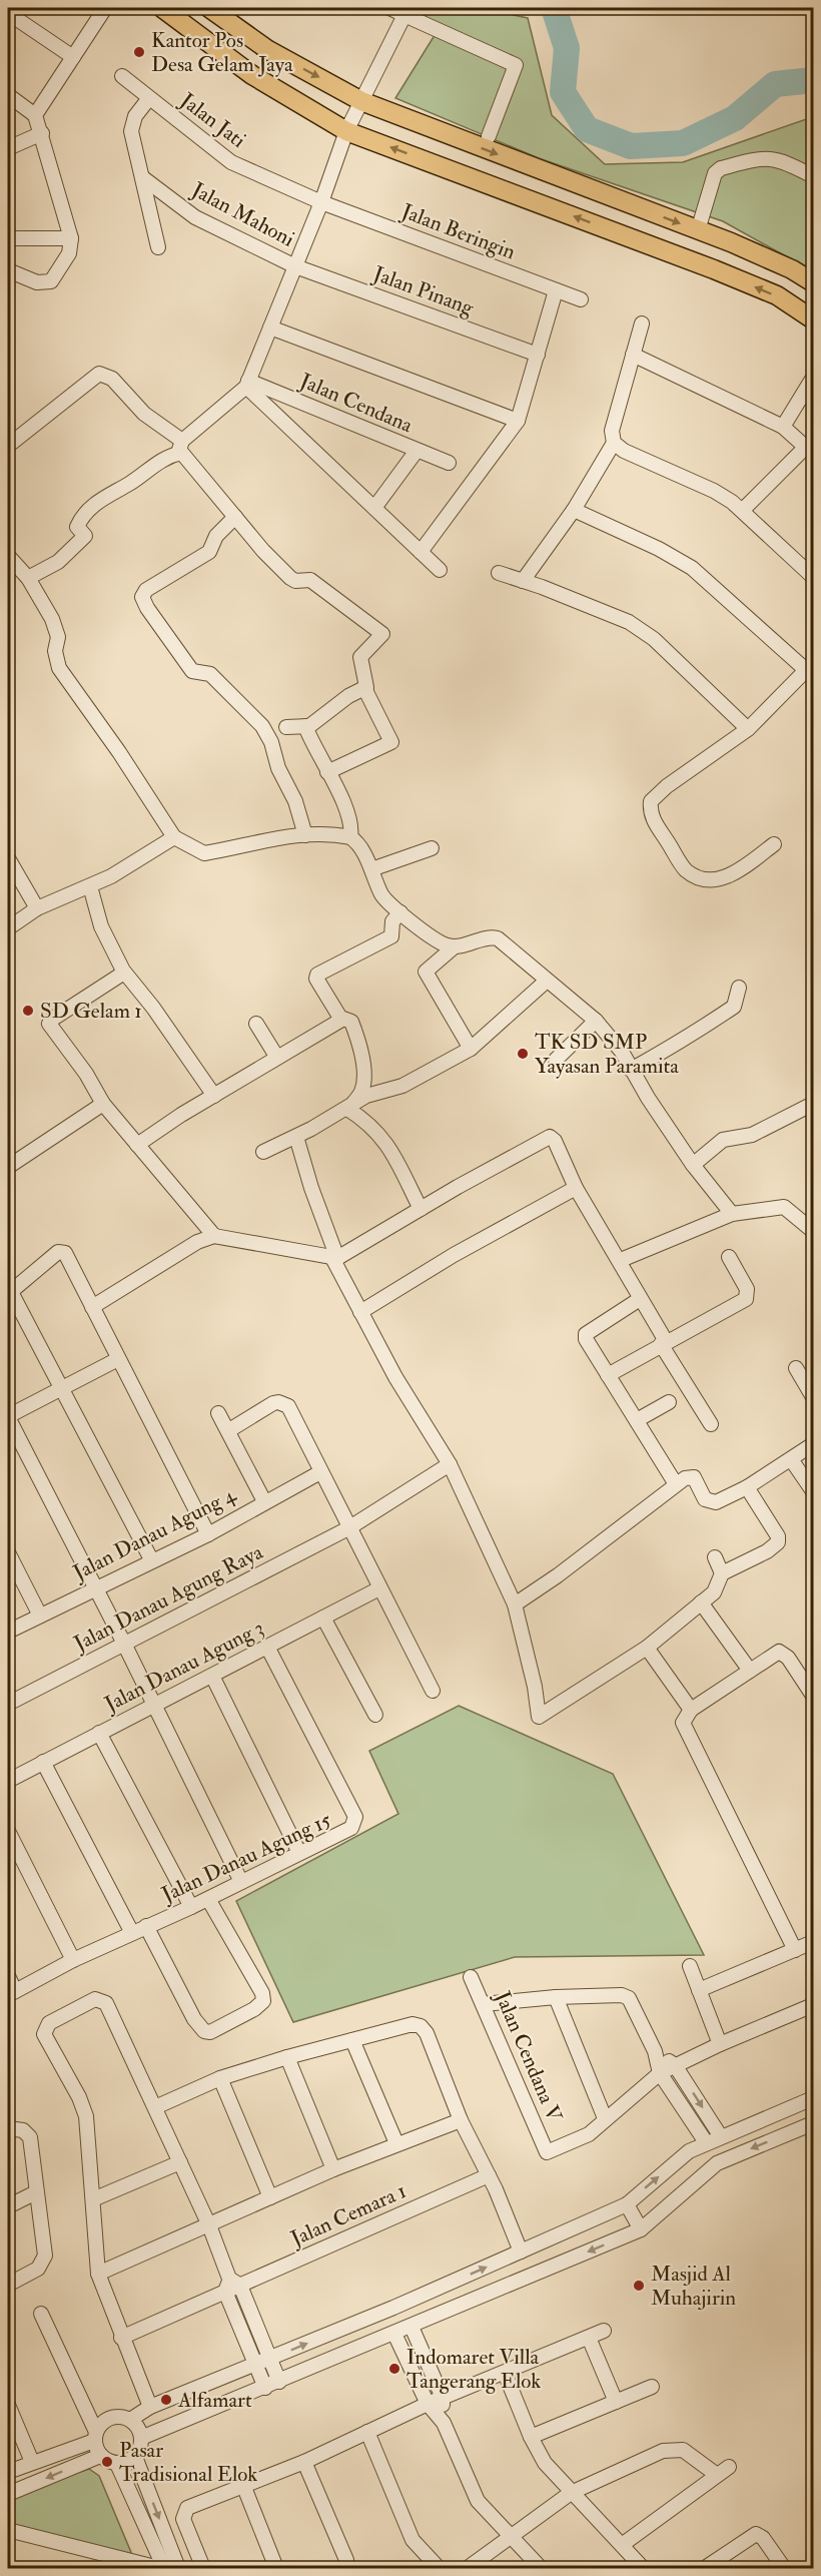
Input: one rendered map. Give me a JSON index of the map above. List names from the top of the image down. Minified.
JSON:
{"streets":{"street":["Jalan Jati","Jalan Mahoni","Jalan Beringin","Jalan Pinang","Jalan Cendana","Jalan Danau Agung 4","Jalan Danau Agung Raya","Jalan Danau Agung 3","Jalan Danau Agung 15","Jalan Cendana V","Jalan Cemara 1"]},"crossings":[["Jalan Jati","Jalan Beringin"],["Jalan Mahoni","Jalan Pinang"],["Jalan Danau Agung 3","Jalan Danau Agung 15"]],"places":["Kantor Pos Desa Gelam Jaya","SD Gelam 1","TK SD SMP Yayasan Paramita","Masjid Al Muhajirin","Indomaret Villa Tangerang Elok","Alfamart","Pasar Tradisional Elok"]}
